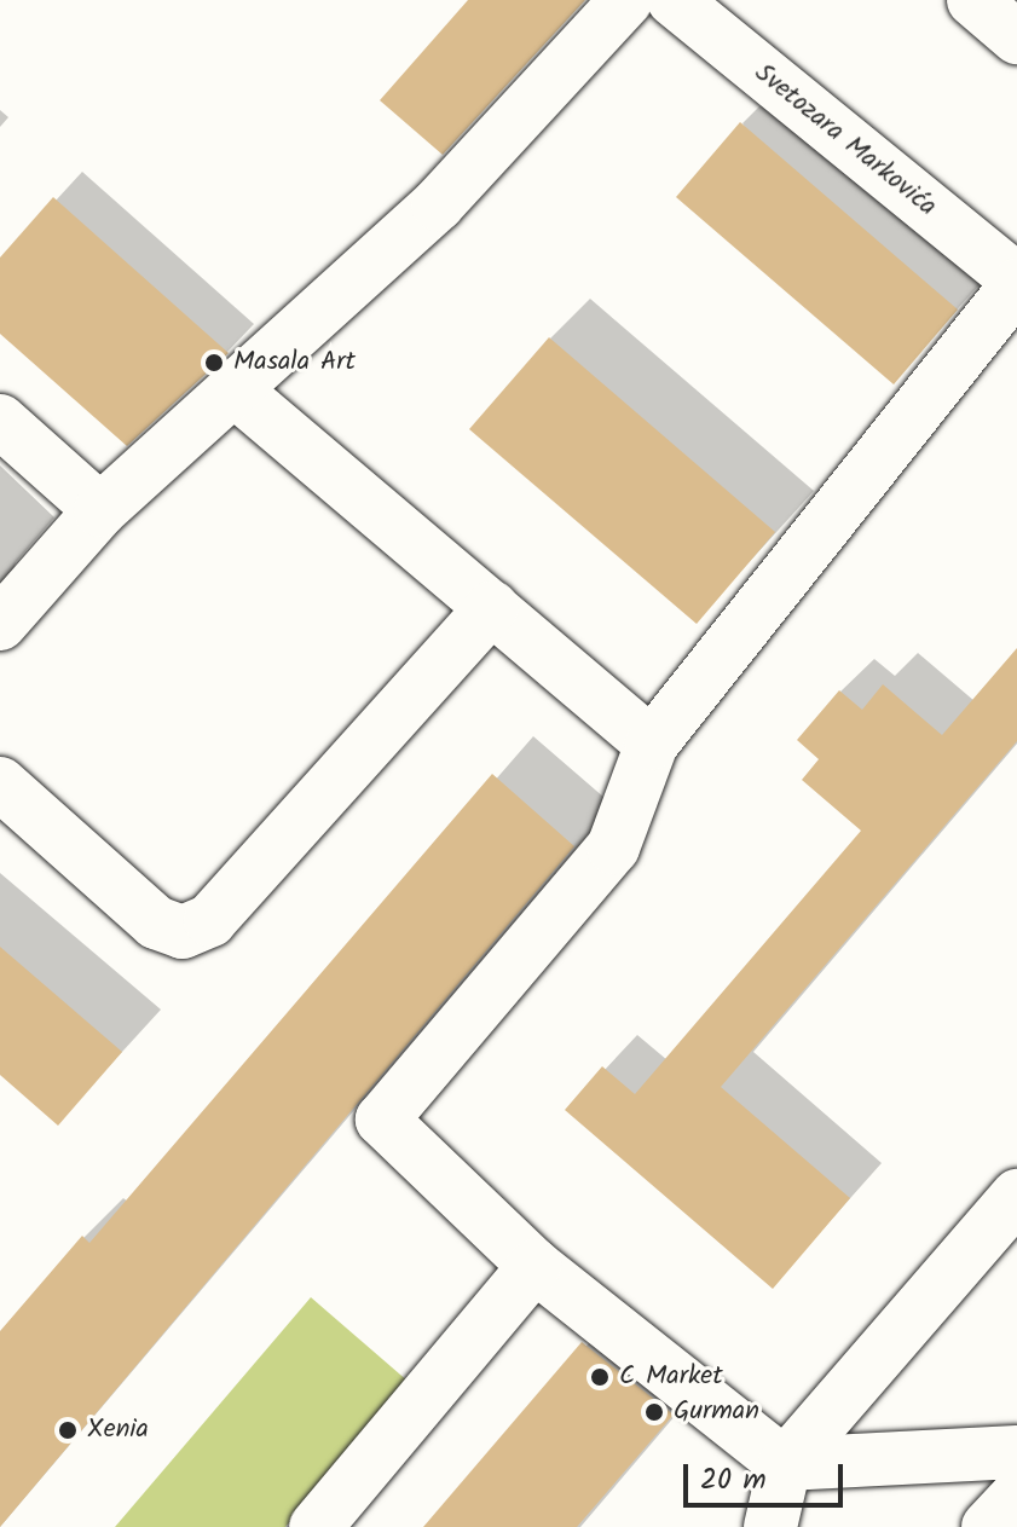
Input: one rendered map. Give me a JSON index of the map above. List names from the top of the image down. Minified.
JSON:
{"streets":{"street":["Svetozara Markovića"]},"places":["Masala Art","C Market","Gurman","Xenia"],"scale_bar":"20 m"}
